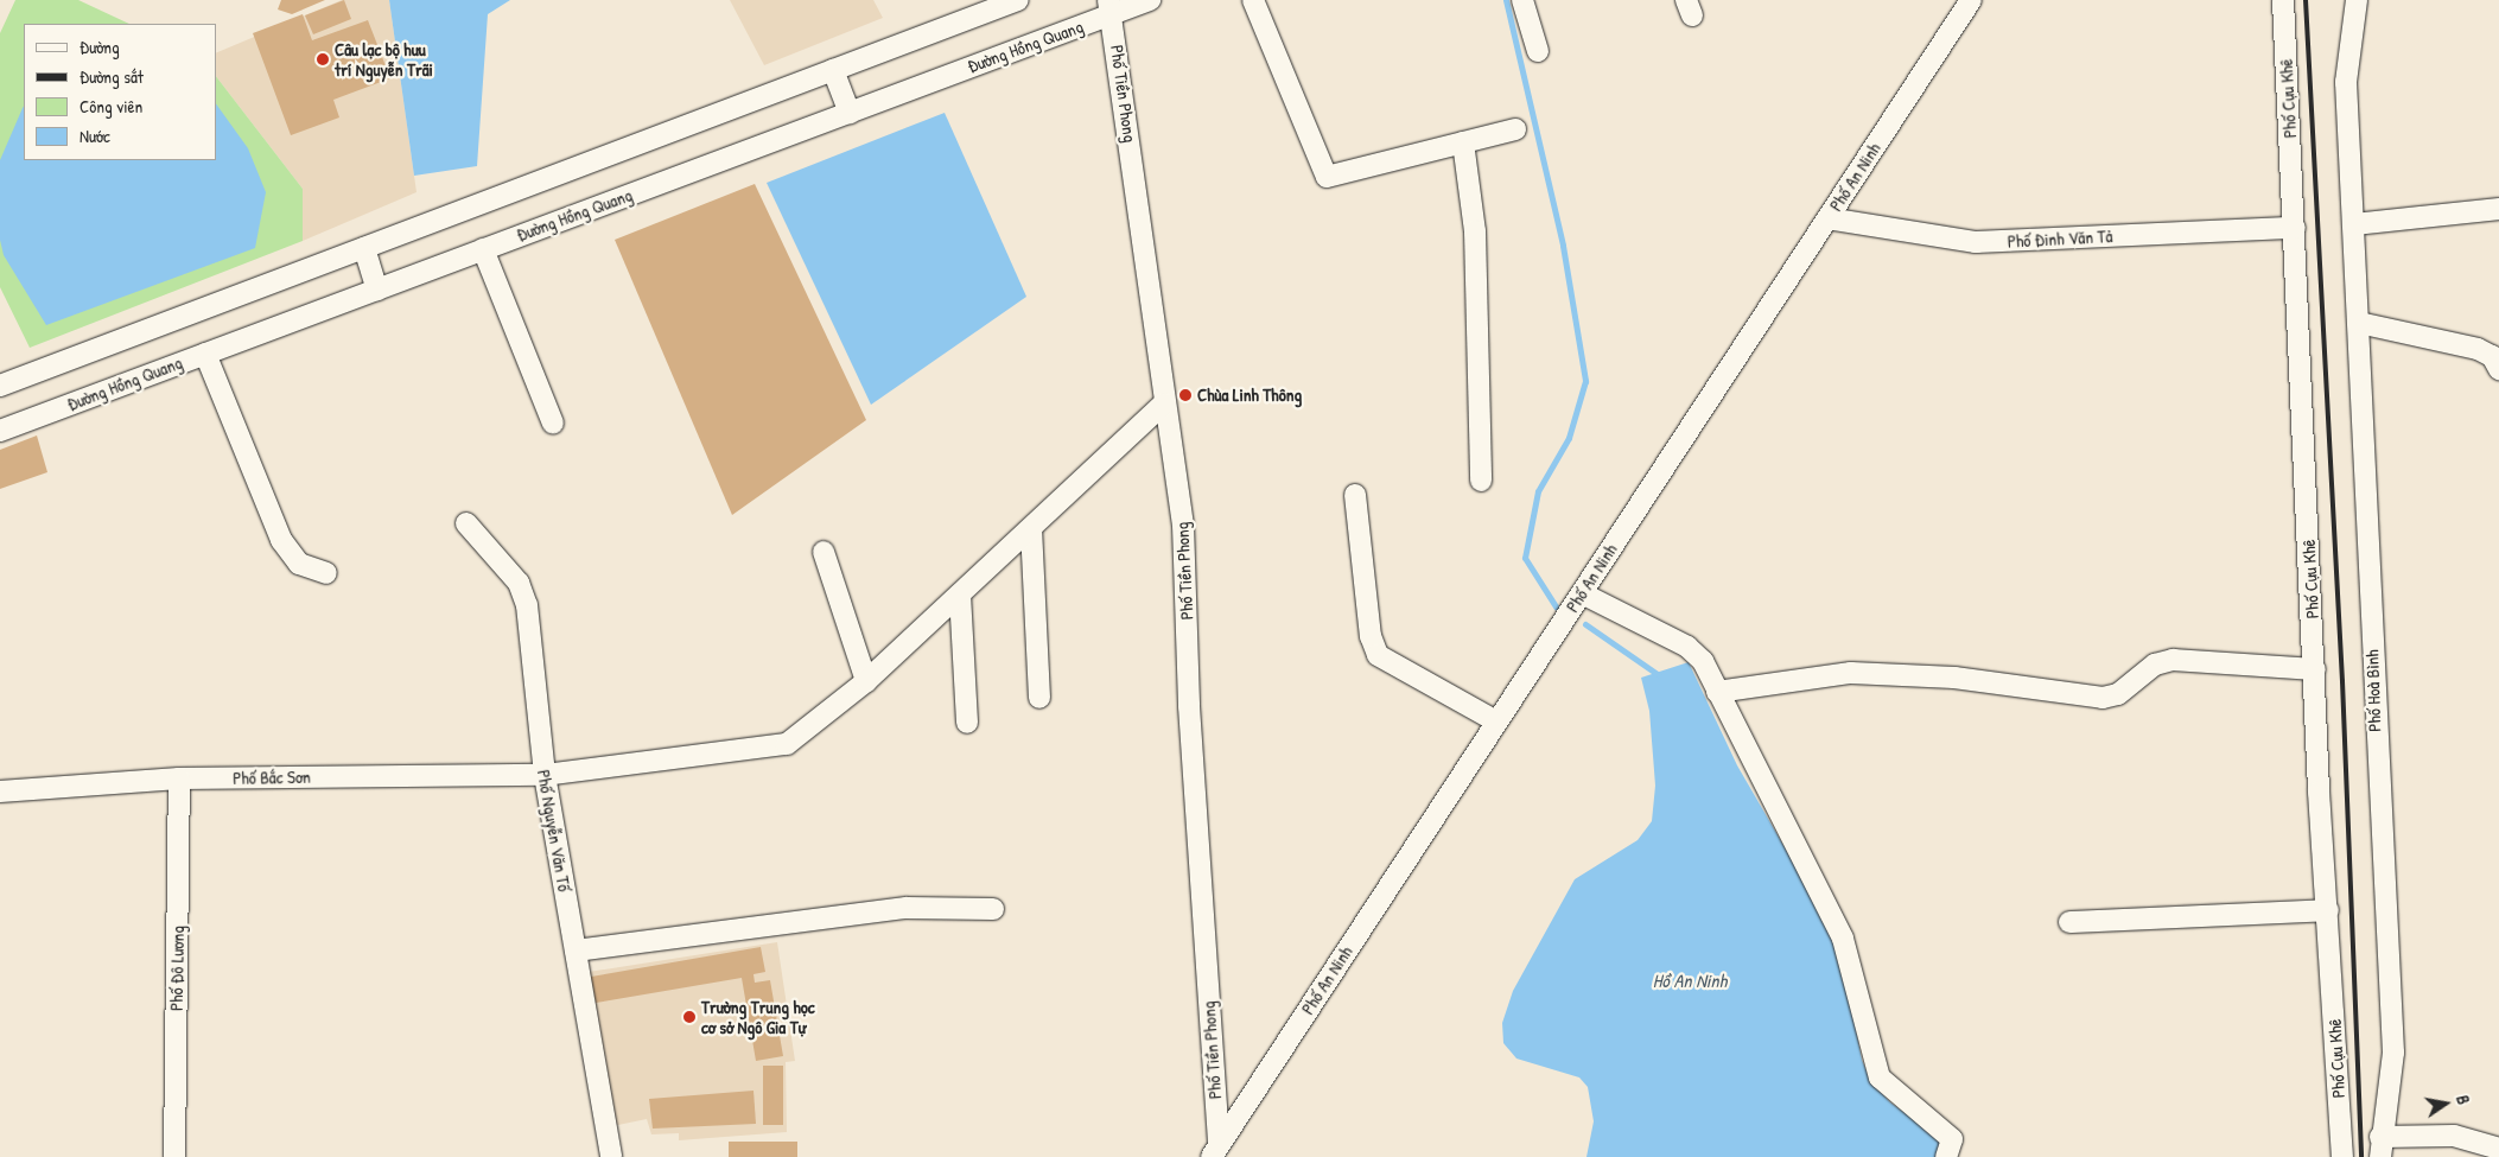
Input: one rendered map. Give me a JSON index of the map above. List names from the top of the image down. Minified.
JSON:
{"streets":{"street":["Đường Hồng Quang","Phố Tiền Phong","Phố Cựu Khê","Phố An Ninh","Phố Đinh Văn Tả","Phố Hoà Bình","Phố Bắc Sơn","Phố Nguyễn Văn Tố","Phố Đô Lương"]},"crossings":[["Đường Hồng Quang","Phố Tiền Phong"],["Phố Tiền Phong","Phố An Ninh"],["Phố Tiền Phong","Phố Bắc Sơn"],["Phố Cựu Khê","Phố Đinh Văn Tả"],["Phố An Ninh","Phố Đinh Văn Tả"],["Phố Bắc Sơn","Phố Nguyễn Văn Tố"],["Phố Bắc Sơn","Phố Đô Lương"]],"water":["Hồ An Ninh"],"places":["Câu lạc bộ hưu trí Nguyễn Trãi","Chùa Linh Thông","Trường Trung học cơ sở Ngô Gia Tự"],"legend":["Đường","Đường sắt","Công viên","Nước"],"north":"right"}
